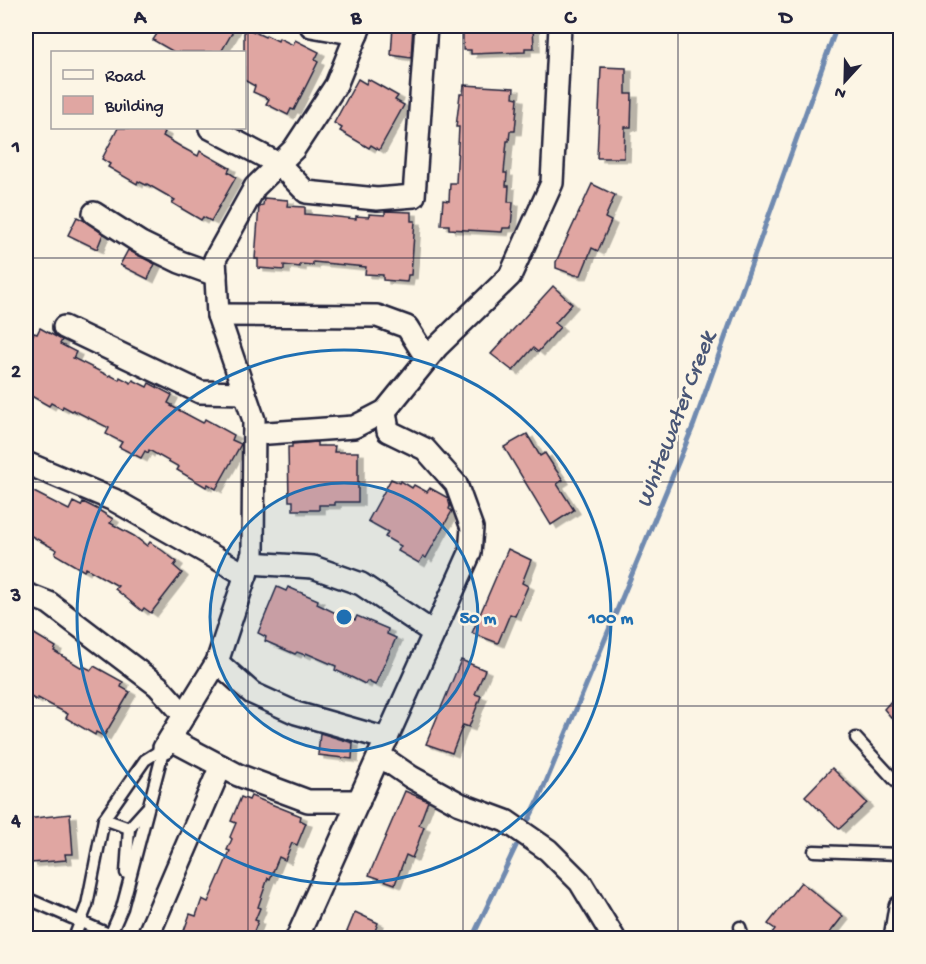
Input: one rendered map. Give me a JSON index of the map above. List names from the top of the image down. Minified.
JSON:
{"water":["Whitewater Creek"],"legend":["Road","Building"],"north":"bottom","grid":{"columns":["A","B","C","D"],"rows":["1","2","3","4"]},"rings":["50 m","100 m"]}
